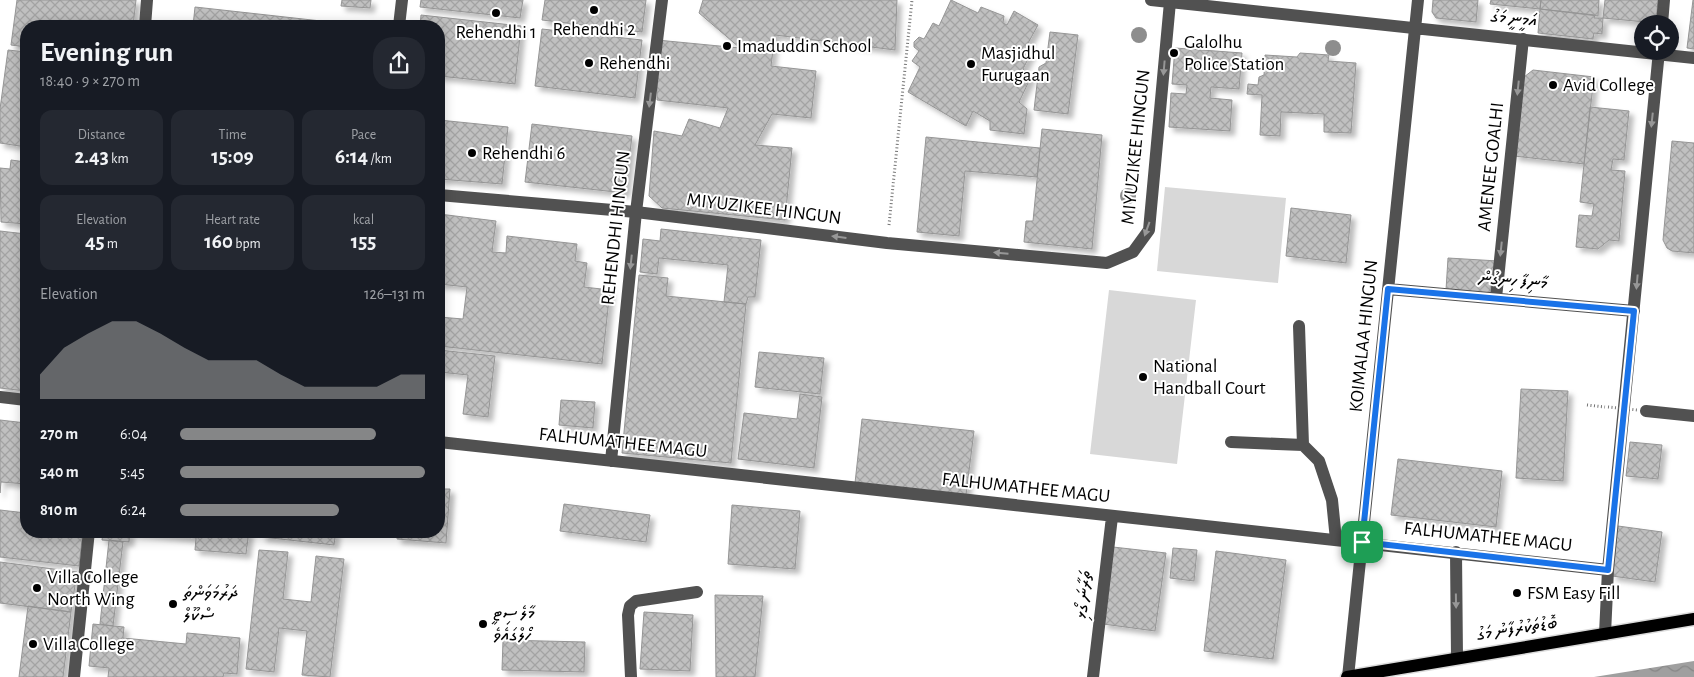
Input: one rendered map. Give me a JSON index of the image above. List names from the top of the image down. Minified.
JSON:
{"streets":{"main road":["ބޮޑުތަކުރުފާނު މަގު"],"street":["އަމީނީ މަގު","MIYUZIKEE HINGUN","AMENEE GOALHI","REHENDHI HINGUN","މާނިފާ ހިނގުން","KOIMALAA HINGUN","FALHUMATHEE MAGU","ތަރާނަ ގޯޅި"]},"crossings":[["އަމީނީ މަގު","MIYUZIKEE HINGUN"],["އަމީނީ މަގު","AMENEE GOALHI"],["އަމީނީ މަގު","KOIMALAA HINGUN"],["MIYUZIKEE HINGUN","REHENDHI HINGUN"],["AMENEE GOALHI","މާނިފާ ހިނގުން"],["REHENDHI HINGUN","FALHUMATHEE MAGU"],["މާނިފާ ހިނގުން","KOIMALAA HINGUN"],["KOIMALAA HINGUN","FALHUMATHEE MAGU"],["KOIMALAA HINGUN","ބޮޑުތަކުރުފާނު މަގު"],["FALHUMATHEE MAGU","ތަރާނަ ގޯޅި"]],"one_way":["AMENEE GOALHI","REHENDHI HINGUN"],"places":["Rehendhi 2","Rehendhi 1","Imaduddin School","Galolhu Police Station","Rehendhi","Masjidhul Furugaan","Avid College","Rehendhi 6","National Handball Court","Villa College North Wing","FSM Easy Fill","ދަރުމަވަންތަ ސްކޫލް","މާލެ ސިޓީ ހޯލްގައެވެ","Villa College"],"page":{"heading":["Evening run","18:40 · 9 × 270 m"],"stats":[["Distance","2.43 km"],["Time","15:09"],["Pace","6:14 /km"],["Elevation","45 m"],["Heart rate","160 bpm"],["kcal","155"]],"chart":["Elevation","126–131 m"],"list":[{"name":"270 m","note":"6:04"},{"name":"540 m","note":"5:45"},{"name":"810 m","note":"6:24"}]}}
